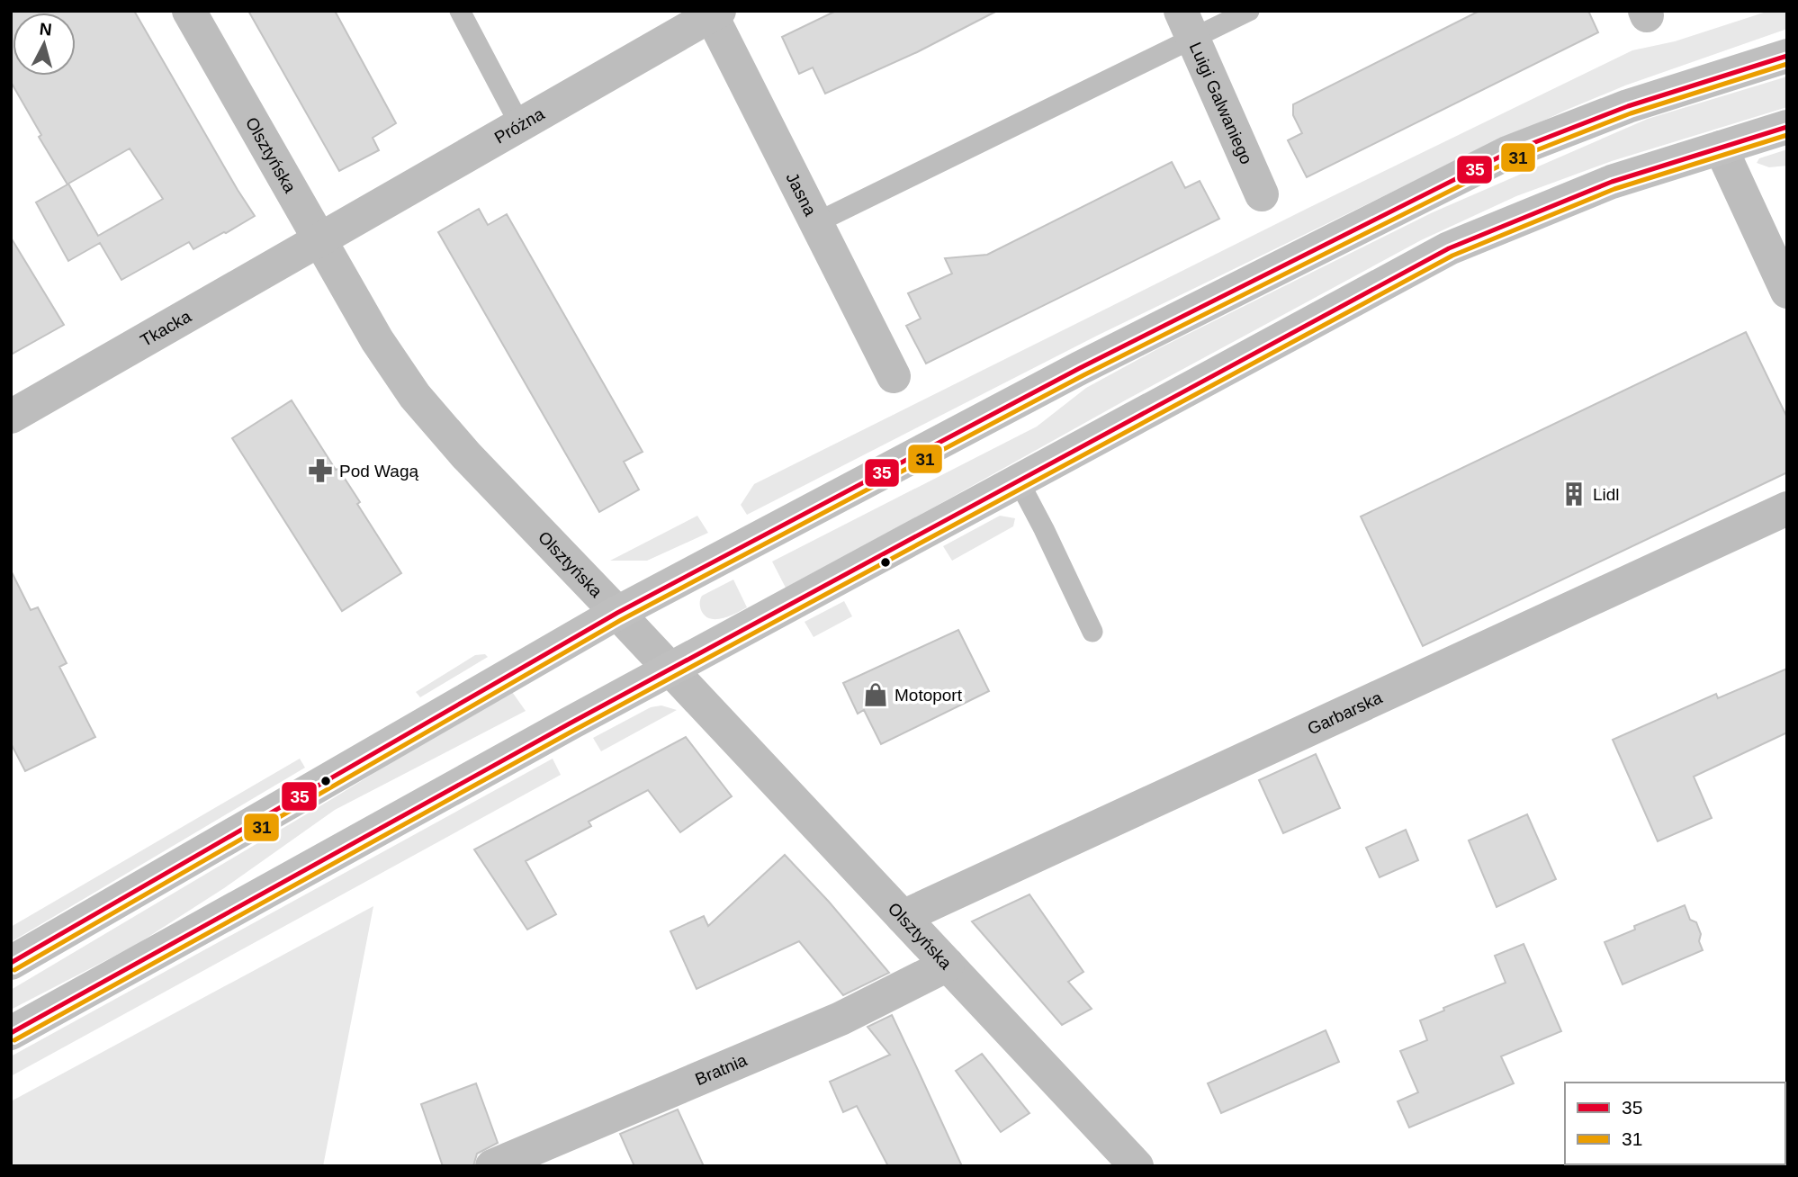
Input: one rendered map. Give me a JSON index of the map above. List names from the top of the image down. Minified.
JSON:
{"streets":{"street":["Luigi Galwaniego","Próżna","Olsztyńska","Jasna","Tkacka","Garbarska","Bratnia"]},"crossings":[["Próżna","Olsztyńska"],["Próżna","Jasna"],["Próżna","Tkacka"],["Olsztyńska","Tkacka"],["Olsztyńska","Garbarska"],["Olsztyńska","Bratnia"]],"places":{"pharmacy":["Pod Wagą"],"building":["Lidl"],"shop":["Motoport"]},"lines":["transit line 35","transit line 31"],"legend":["35","31"],"north":"top"}
